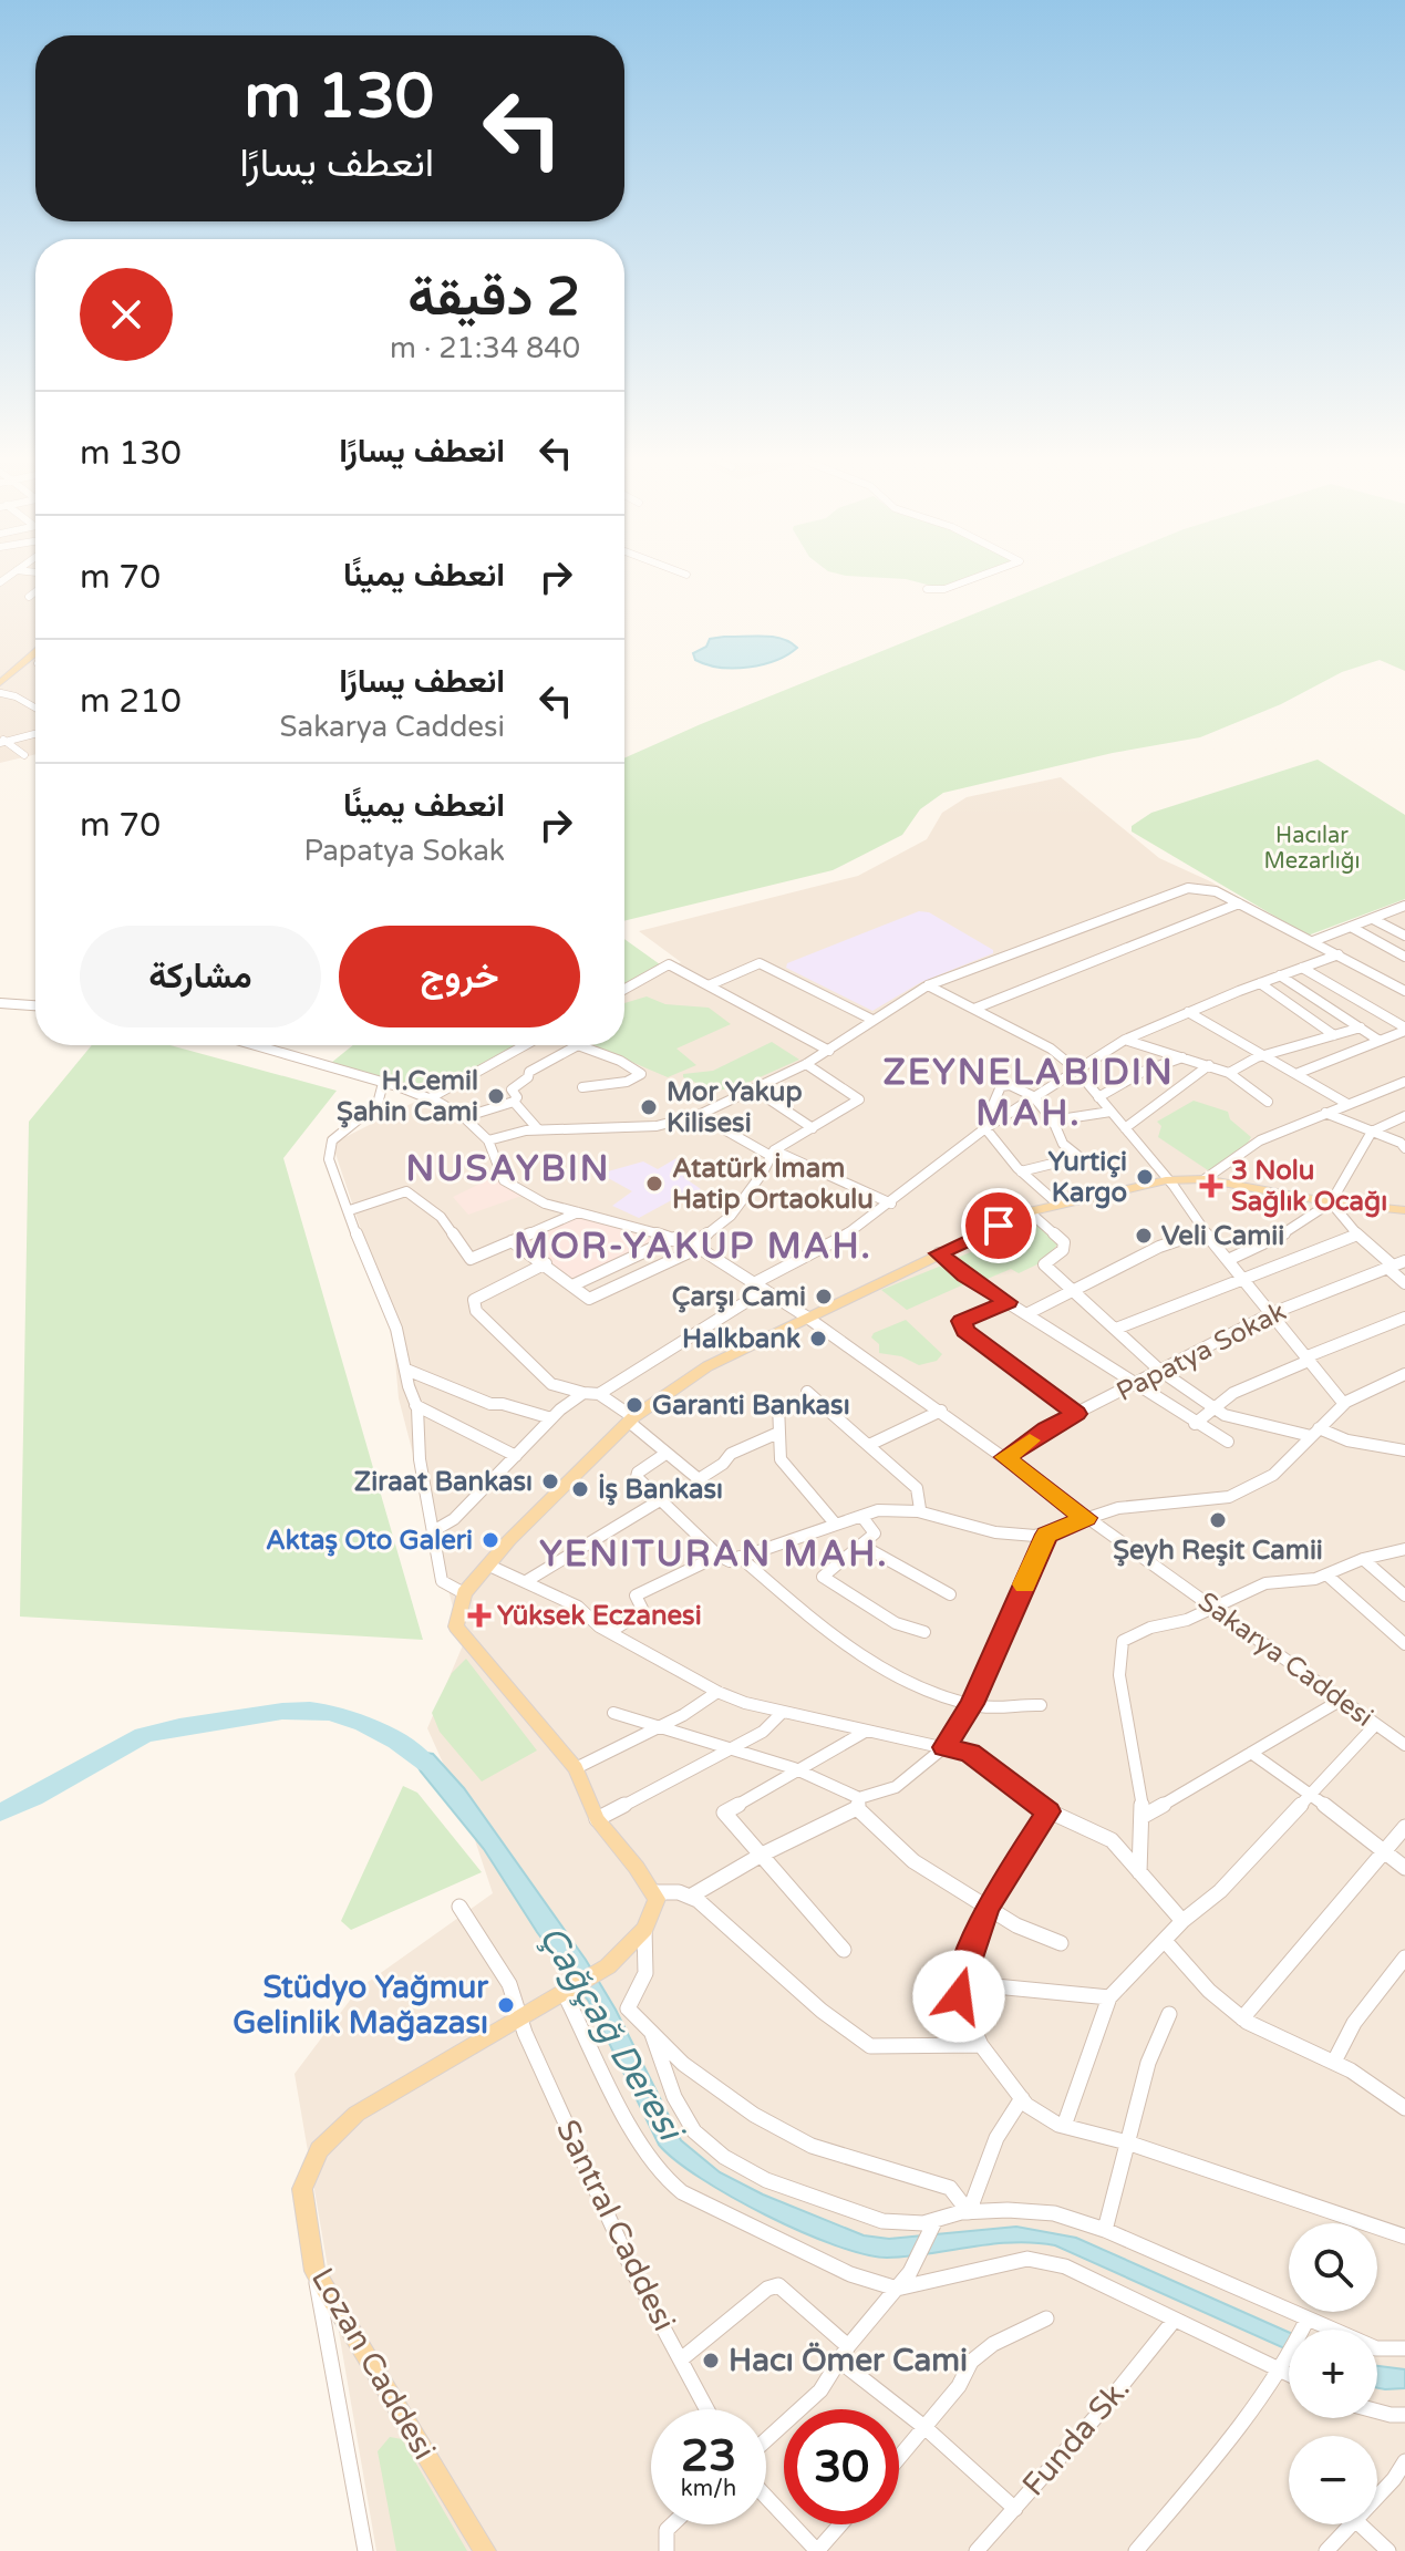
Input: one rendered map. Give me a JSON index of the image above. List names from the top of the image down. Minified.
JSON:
{"streets":{"main road":["Lozan Caddesi"],"street":["Papatya Sokak","Sakarya Caddesi","Santral Caddesi","Funda Sk."]},"crossings":[["Papatya Sokak","Sakarya Caddesi"],["Santral Caddesi","Lozan Caddesi"]],"districts":["ZEYNELABIDIN MAH.","NUSAYBIN","MOR-YAKUP MAH.","YENITURAN MAH."],"water":["Çağçağ Deresi"],"parks":["Hacılar Mezarlığı"],"places":{"other":["H.Cemil Şahin Cami","Mor Yakup Kilisesi","Yurtiçi Kargo","Atatürk İmam Hatip Ortaokulu","Veli Camii","Çarşı Cami","Halkbank","Garanti Bankası","Ziraat Bankası","İş Bankası","Şeyh Reşit Camii","Aktaş Oto Galeri","Stüdyo Yağmur Gelinlik Mağazası","Hacı Ömer Cami"],"health":["3 Nolu Sağlık Ocağı","Yüksek Eczanesi"]},"page":{"turn":["130 m","انعطف يسارًا"],"heading":["2 دقيقة","840 m · 21:34"],"list":[{"name":"انعطف يسارًا","value":"130 m"},{"name":"انعطف يمينًا","value":"70 m"},{"name":"انعطف يسارًا","note":"Sakarya Caddesi","value":"210 m"},{"name":"انعطف يمينًا","note":"Papatya Sokak","value":"70 m"}],"buttons":["خروج","مشاركة"],"map_buttons":["+","−"],"speed":"23 km/h","limit":"30"}}
